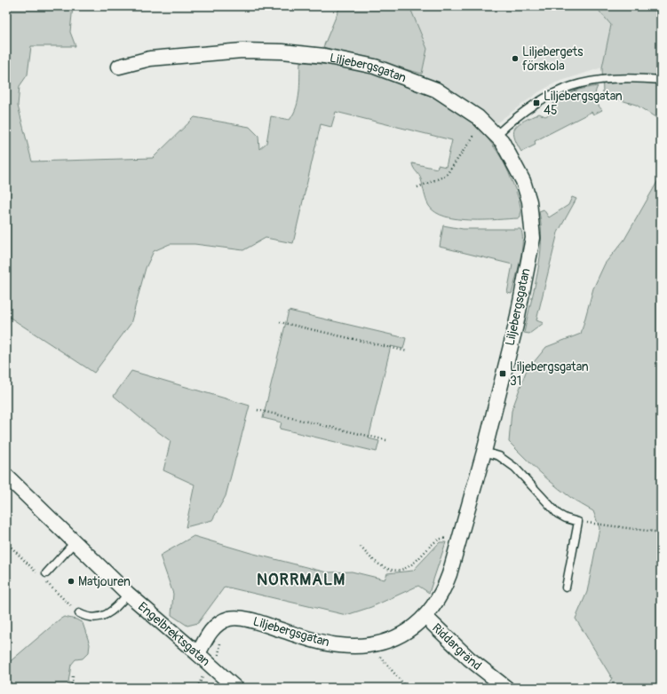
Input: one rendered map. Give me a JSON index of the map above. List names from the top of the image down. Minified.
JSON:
{"streets":{"street":["Liljebergsgatan","Engelbrektsgatan","Riddargränd"]},"crossings":[["Liljebergsgatan","Engelbrektsgatan"],["Liljebergsgatan","Riddargränd"]],"districts":["NORRMALM"],"places":{"other":["Liljebergets förskola","Matjouren"],"transit":["Liljebergsgatan 45","Liljebergsgatan 31"]}}
